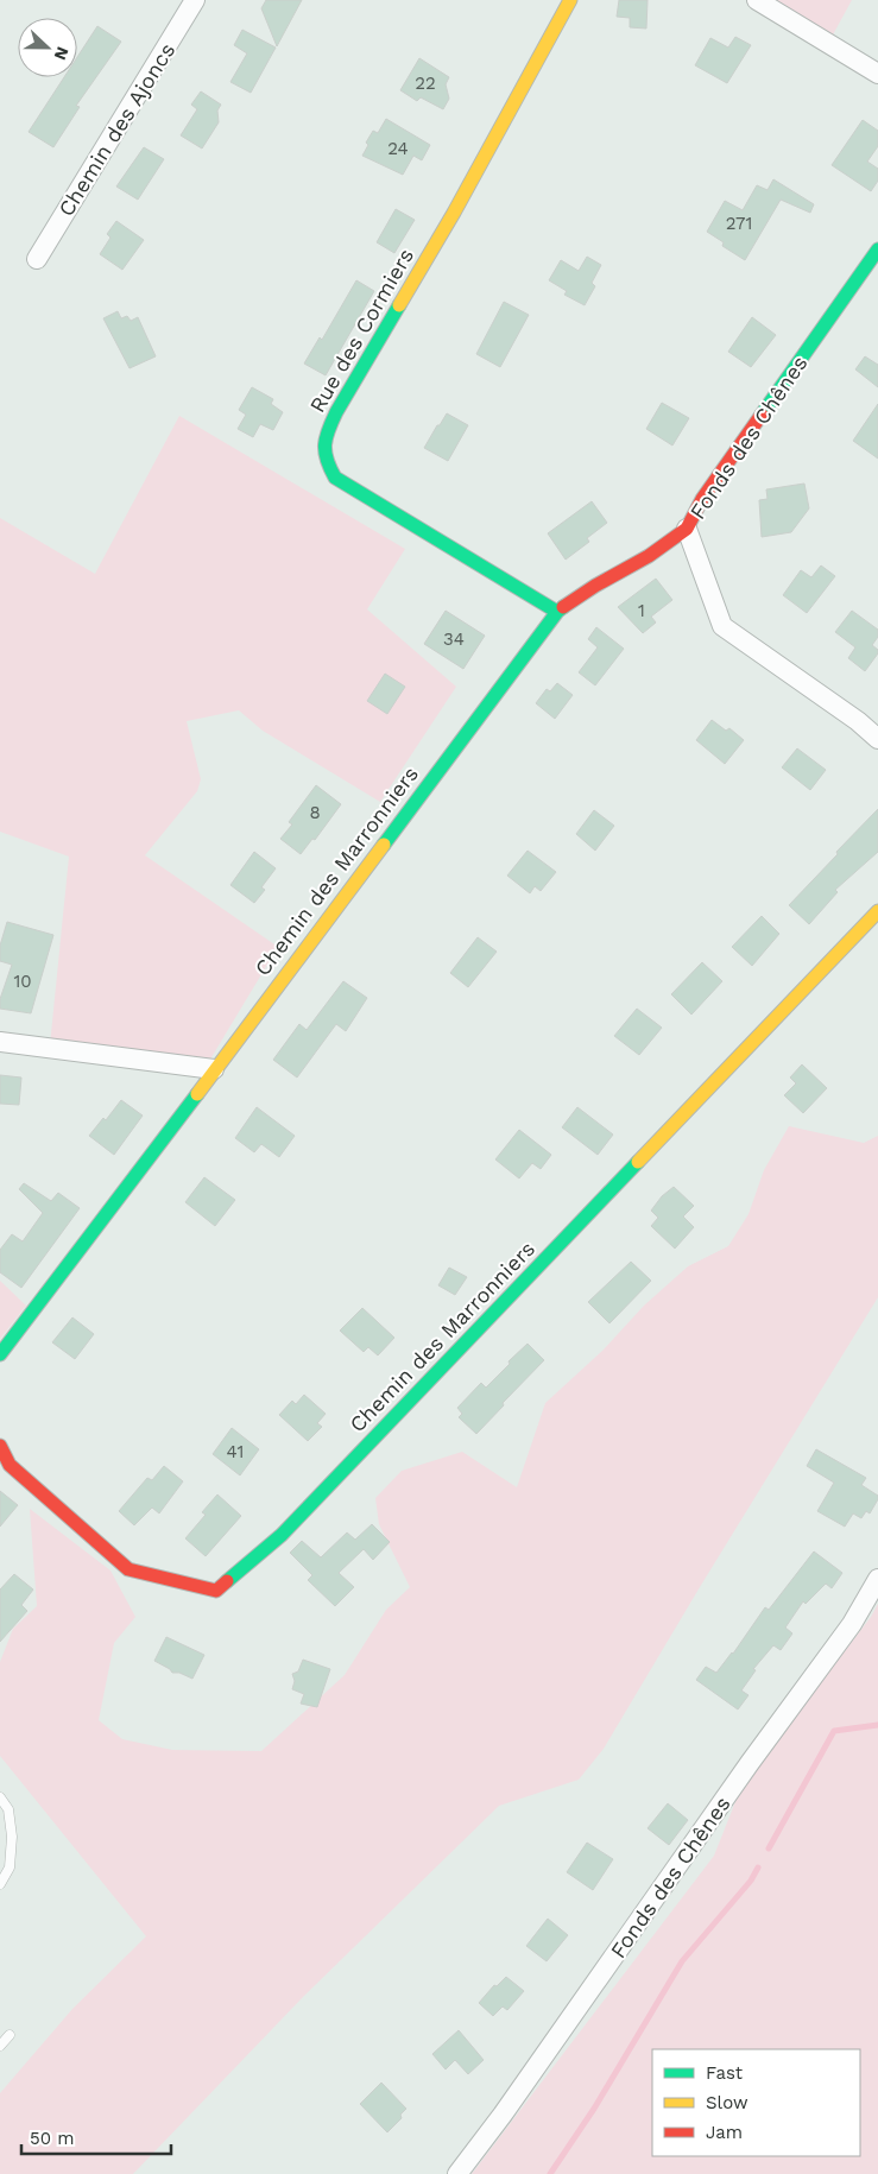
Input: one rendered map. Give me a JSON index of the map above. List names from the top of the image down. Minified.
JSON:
{"streets":{"street":["Chemin des Ajoncs","Rue des Cormiers","Fonds des Chênes","Chemin des Marronniers"]},"crossings":[["Rue des Cormiers","Chemin des Marronniers"]],"house_numbers":["22","24","271","1","34","8","10","41"],"legend":["Fast","Slow","Jam"],"scale_bar":"50 m","north":"right"}
